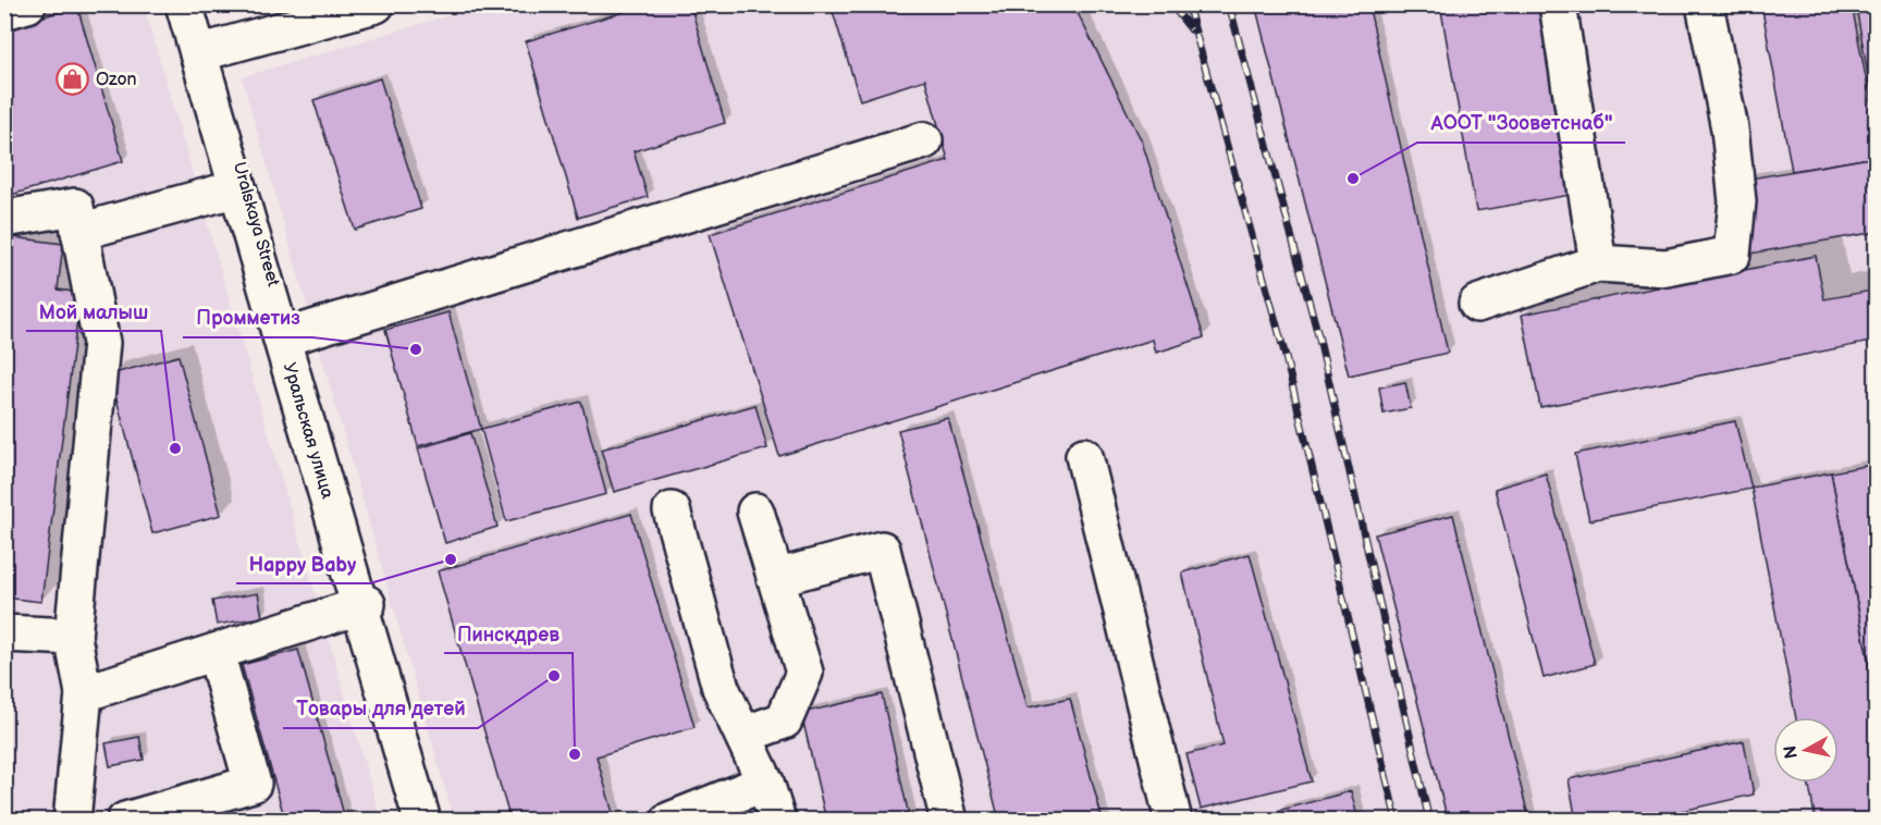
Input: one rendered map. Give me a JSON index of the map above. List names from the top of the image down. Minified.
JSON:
{"streets":{"main road":["Uralskaya Street","Уральская улица"]},"crossings":[["Uralskaya Street","Уральская улица"]],"places":{"shop":["Ozon"],"other":["АООТ \"Зооветснаб\"","Промметиз","Мой малыш","Happy Baby","Товары для детей","Пинскдрев"]},"north":"left"}
